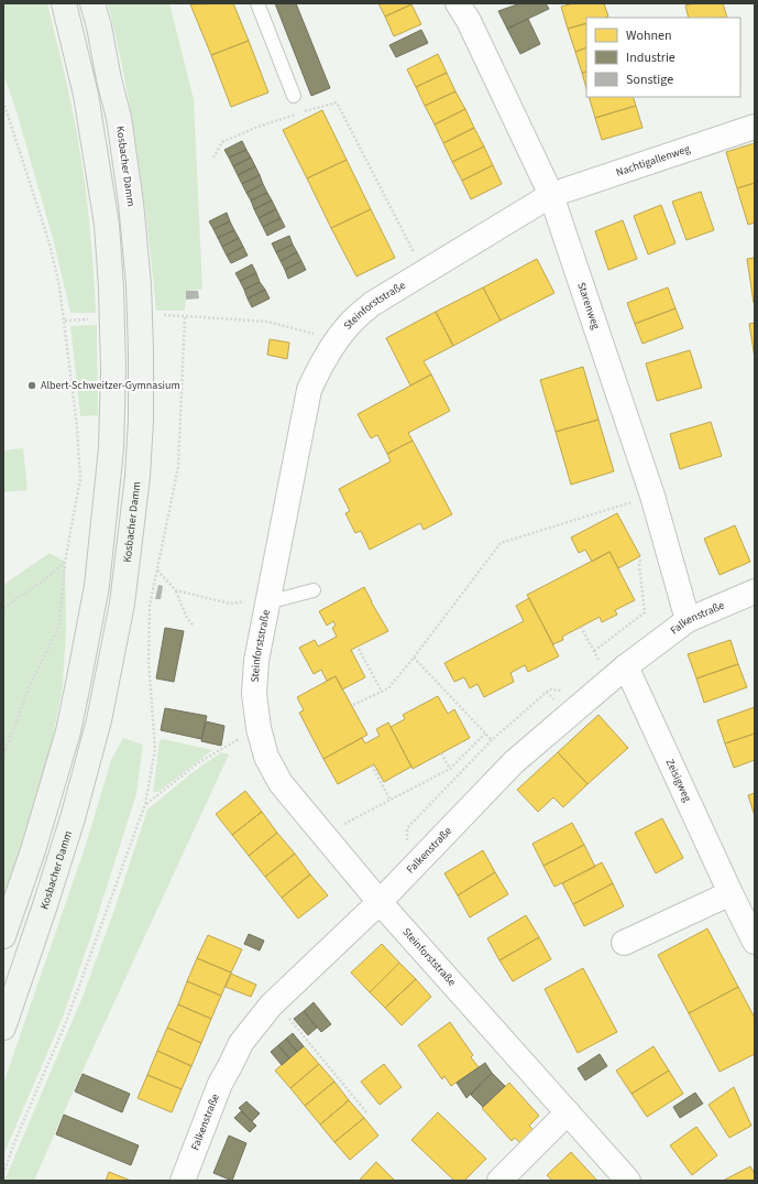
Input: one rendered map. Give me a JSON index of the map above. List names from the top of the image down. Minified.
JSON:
{"streets":{"street":["Nachtigallenweg","Kosbacher Damm","Starenweg","Steinforststraße","Falkenstraße","Zeisigweg"]},"crossings":[["Nachtigallenweg","Starenweg"],["Nachtigallenweg","Steinforststraße"],["Starenweg","Steinforststraße"],["Starenweg","Falkenstraße"],["Steinforststraße","Falkenstraße"],["Falkenstraße","Zeisigweg"]],"places":["Albert-Schweitzer-Gymnasium"],"legend":["Wohnen","Industrie","Sonstige"]}
